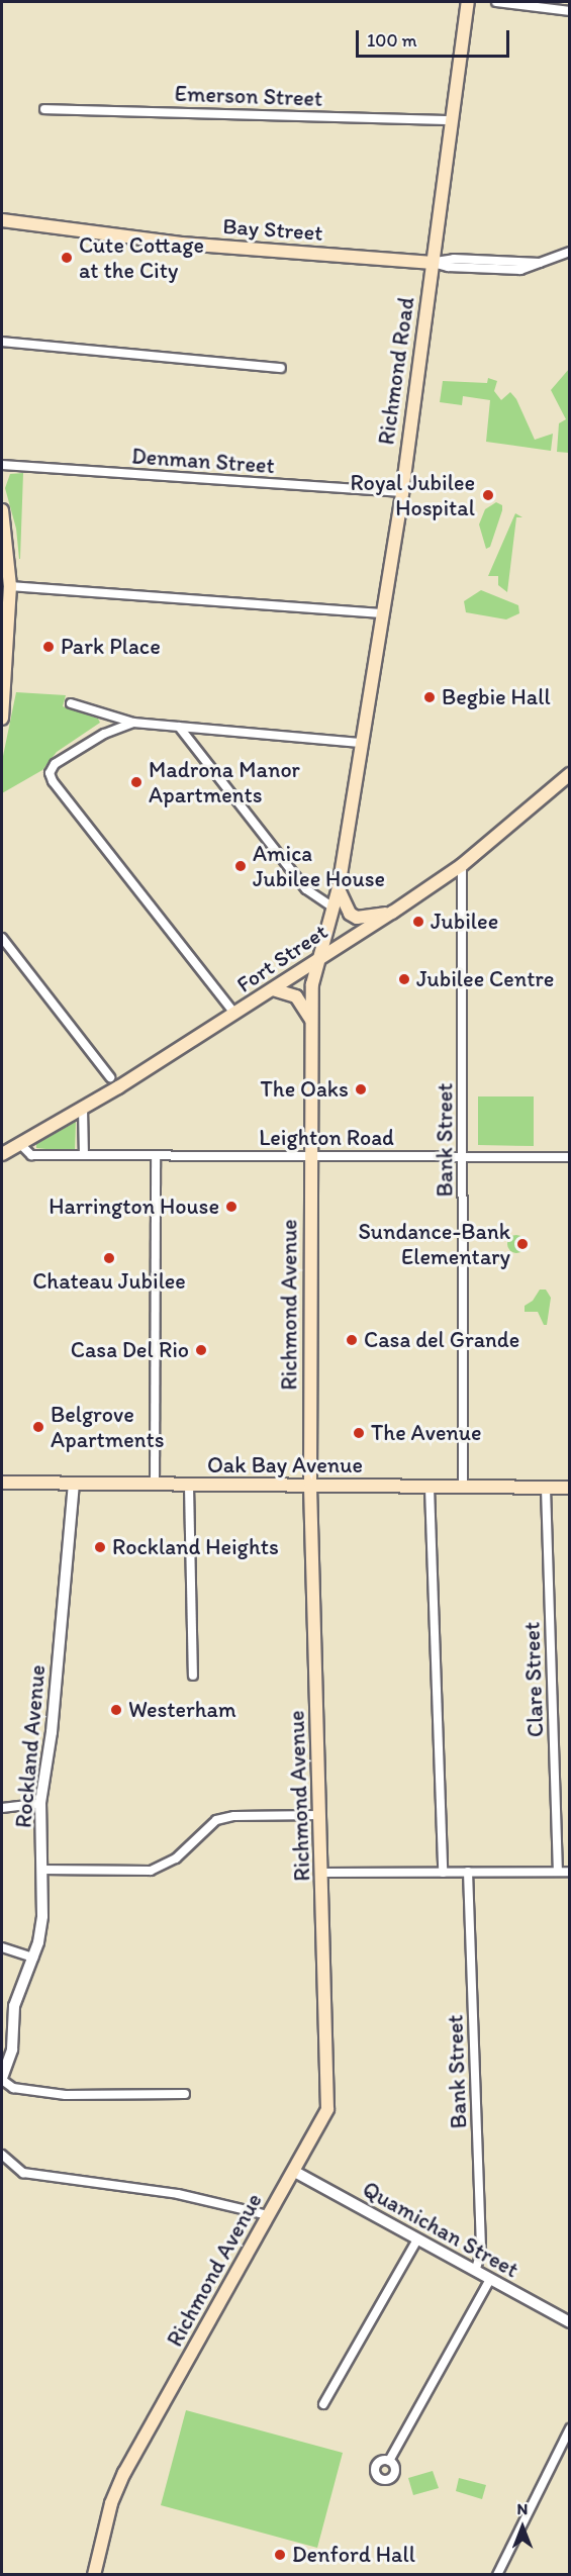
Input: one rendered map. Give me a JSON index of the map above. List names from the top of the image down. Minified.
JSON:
{"streets":{"main road":["Bay Street","Richmond Road","Fort Street","Richmond Avenue","Oak Bay Avenue"],"street":["Emerson Street","Denman Street","Leighton Road","Bank Street","Clare Street","Rockland Avenue","Quamichan Street"]},"crossings":[["Emerson Street","Richmond Road"],["Bay Street","Richmond Road"],["Richmond Road","Denman Street"],["Richmond Road","Fort Street"],["Richmond Road","Richmond Avenue"],["Fort Street","Leighton Road"],["Fort Street","Bank Street"],["Fort Street","Richmond Avenue"],["Leighton Road","Bank Street"],["Leighton Road","Richmond Avenue"],["Bank Street","Oak Bay Avenue"],["Bank Street","Quamichan Street"],["Richmond Avenue","Oak Bay Avenue"],["Richmond Avenue","Quamichan Street"],["Oak Bay Avenue","Clare Street"],["Oak Bay Avenue","Rockland Avenue"]],"places":["Cute Cottage at the City","Royal Jubilee Hospital","Park Place","Begbie Hall","Madrona Manor Apartments","Amica Jubilee House","Jubilee","Jubilee Centre","The Oaks","Harrington House","Sundance-Bank Elementary","Chateau Jubilee","Casa del Grande","Casa Del Rio","Belgrove Apartments","The Avenue","Rockland Heights","Westerham","Denford Hall"],"scale_bar":"100 m","north":"top"}
